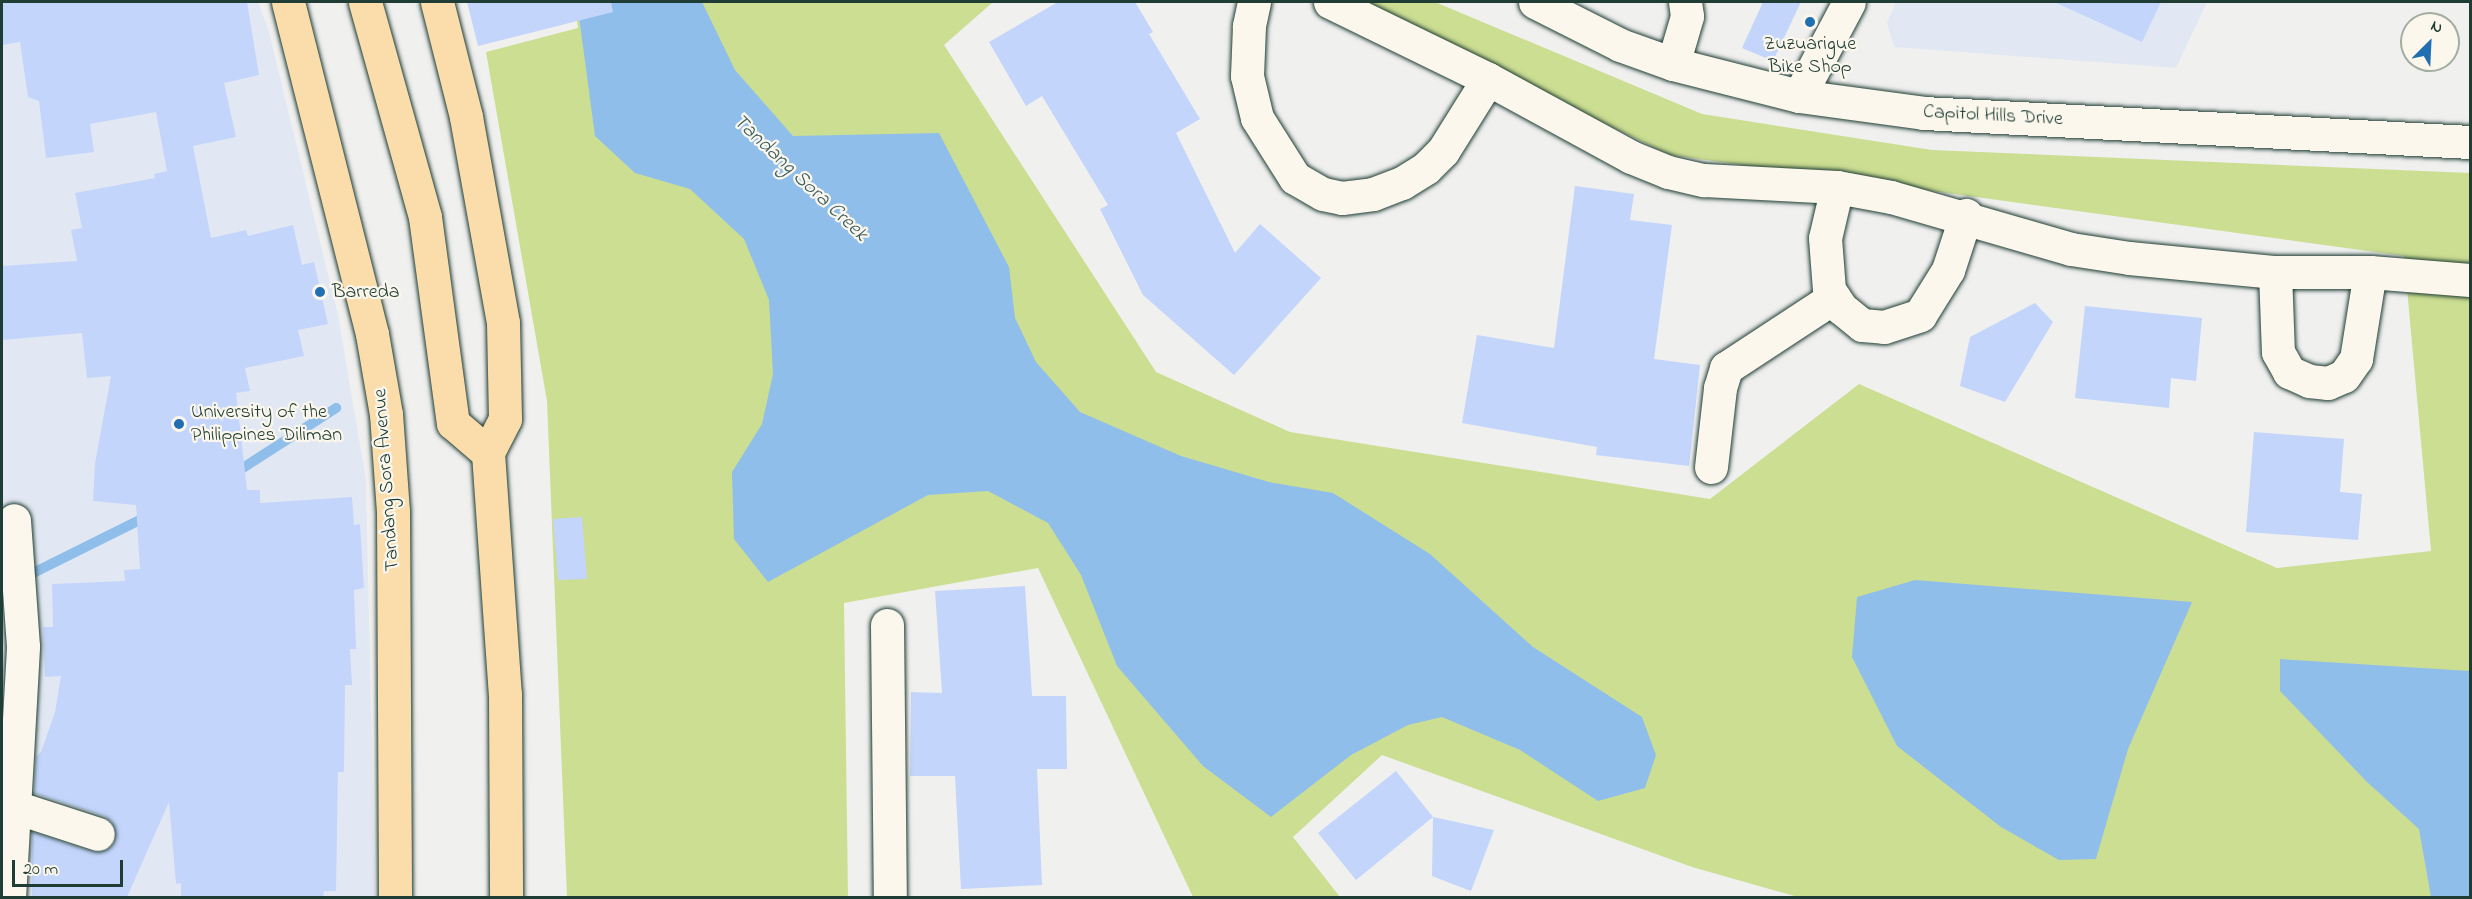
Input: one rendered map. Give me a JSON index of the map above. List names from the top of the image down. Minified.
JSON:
{"streets":{"main road":["Tandang Sora Avenue"],"street":["Capitol Hills Drive"]},"water":["Tandang Sora Creek"],"places":["Zuzuarigue Bike Shop","Barreda","University of the Philippines Diliman"],"scale_bar":"20 m","north":"top right"}
